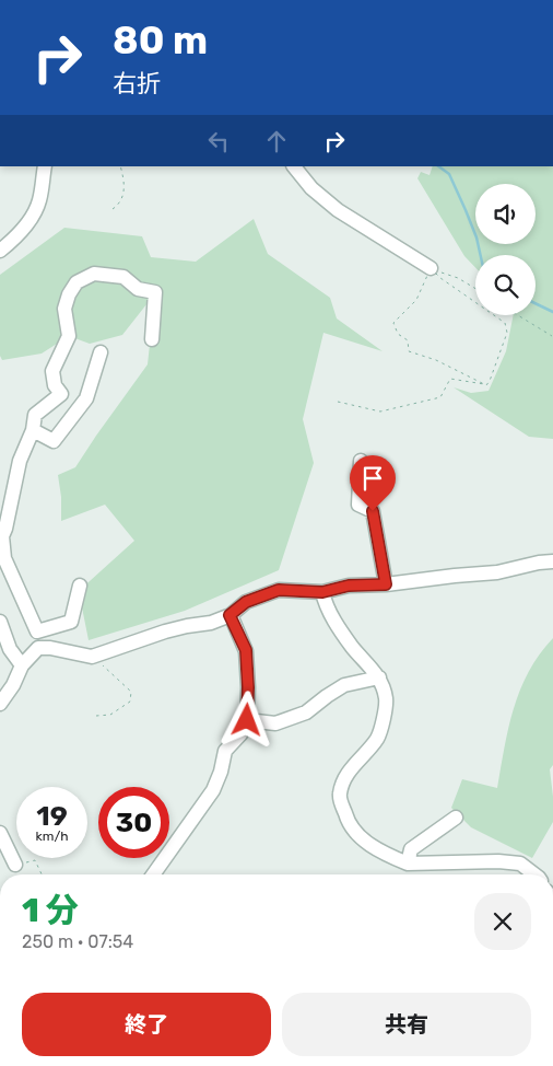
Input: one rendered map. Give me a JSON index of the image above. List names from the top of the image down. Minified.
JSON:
{"page":{"turn":["80 m","右折"],"speed":"19 km/h","limit":"30","heading":["1 分","250 m · 07:54"],"buttons":["終了","共有"]}}
